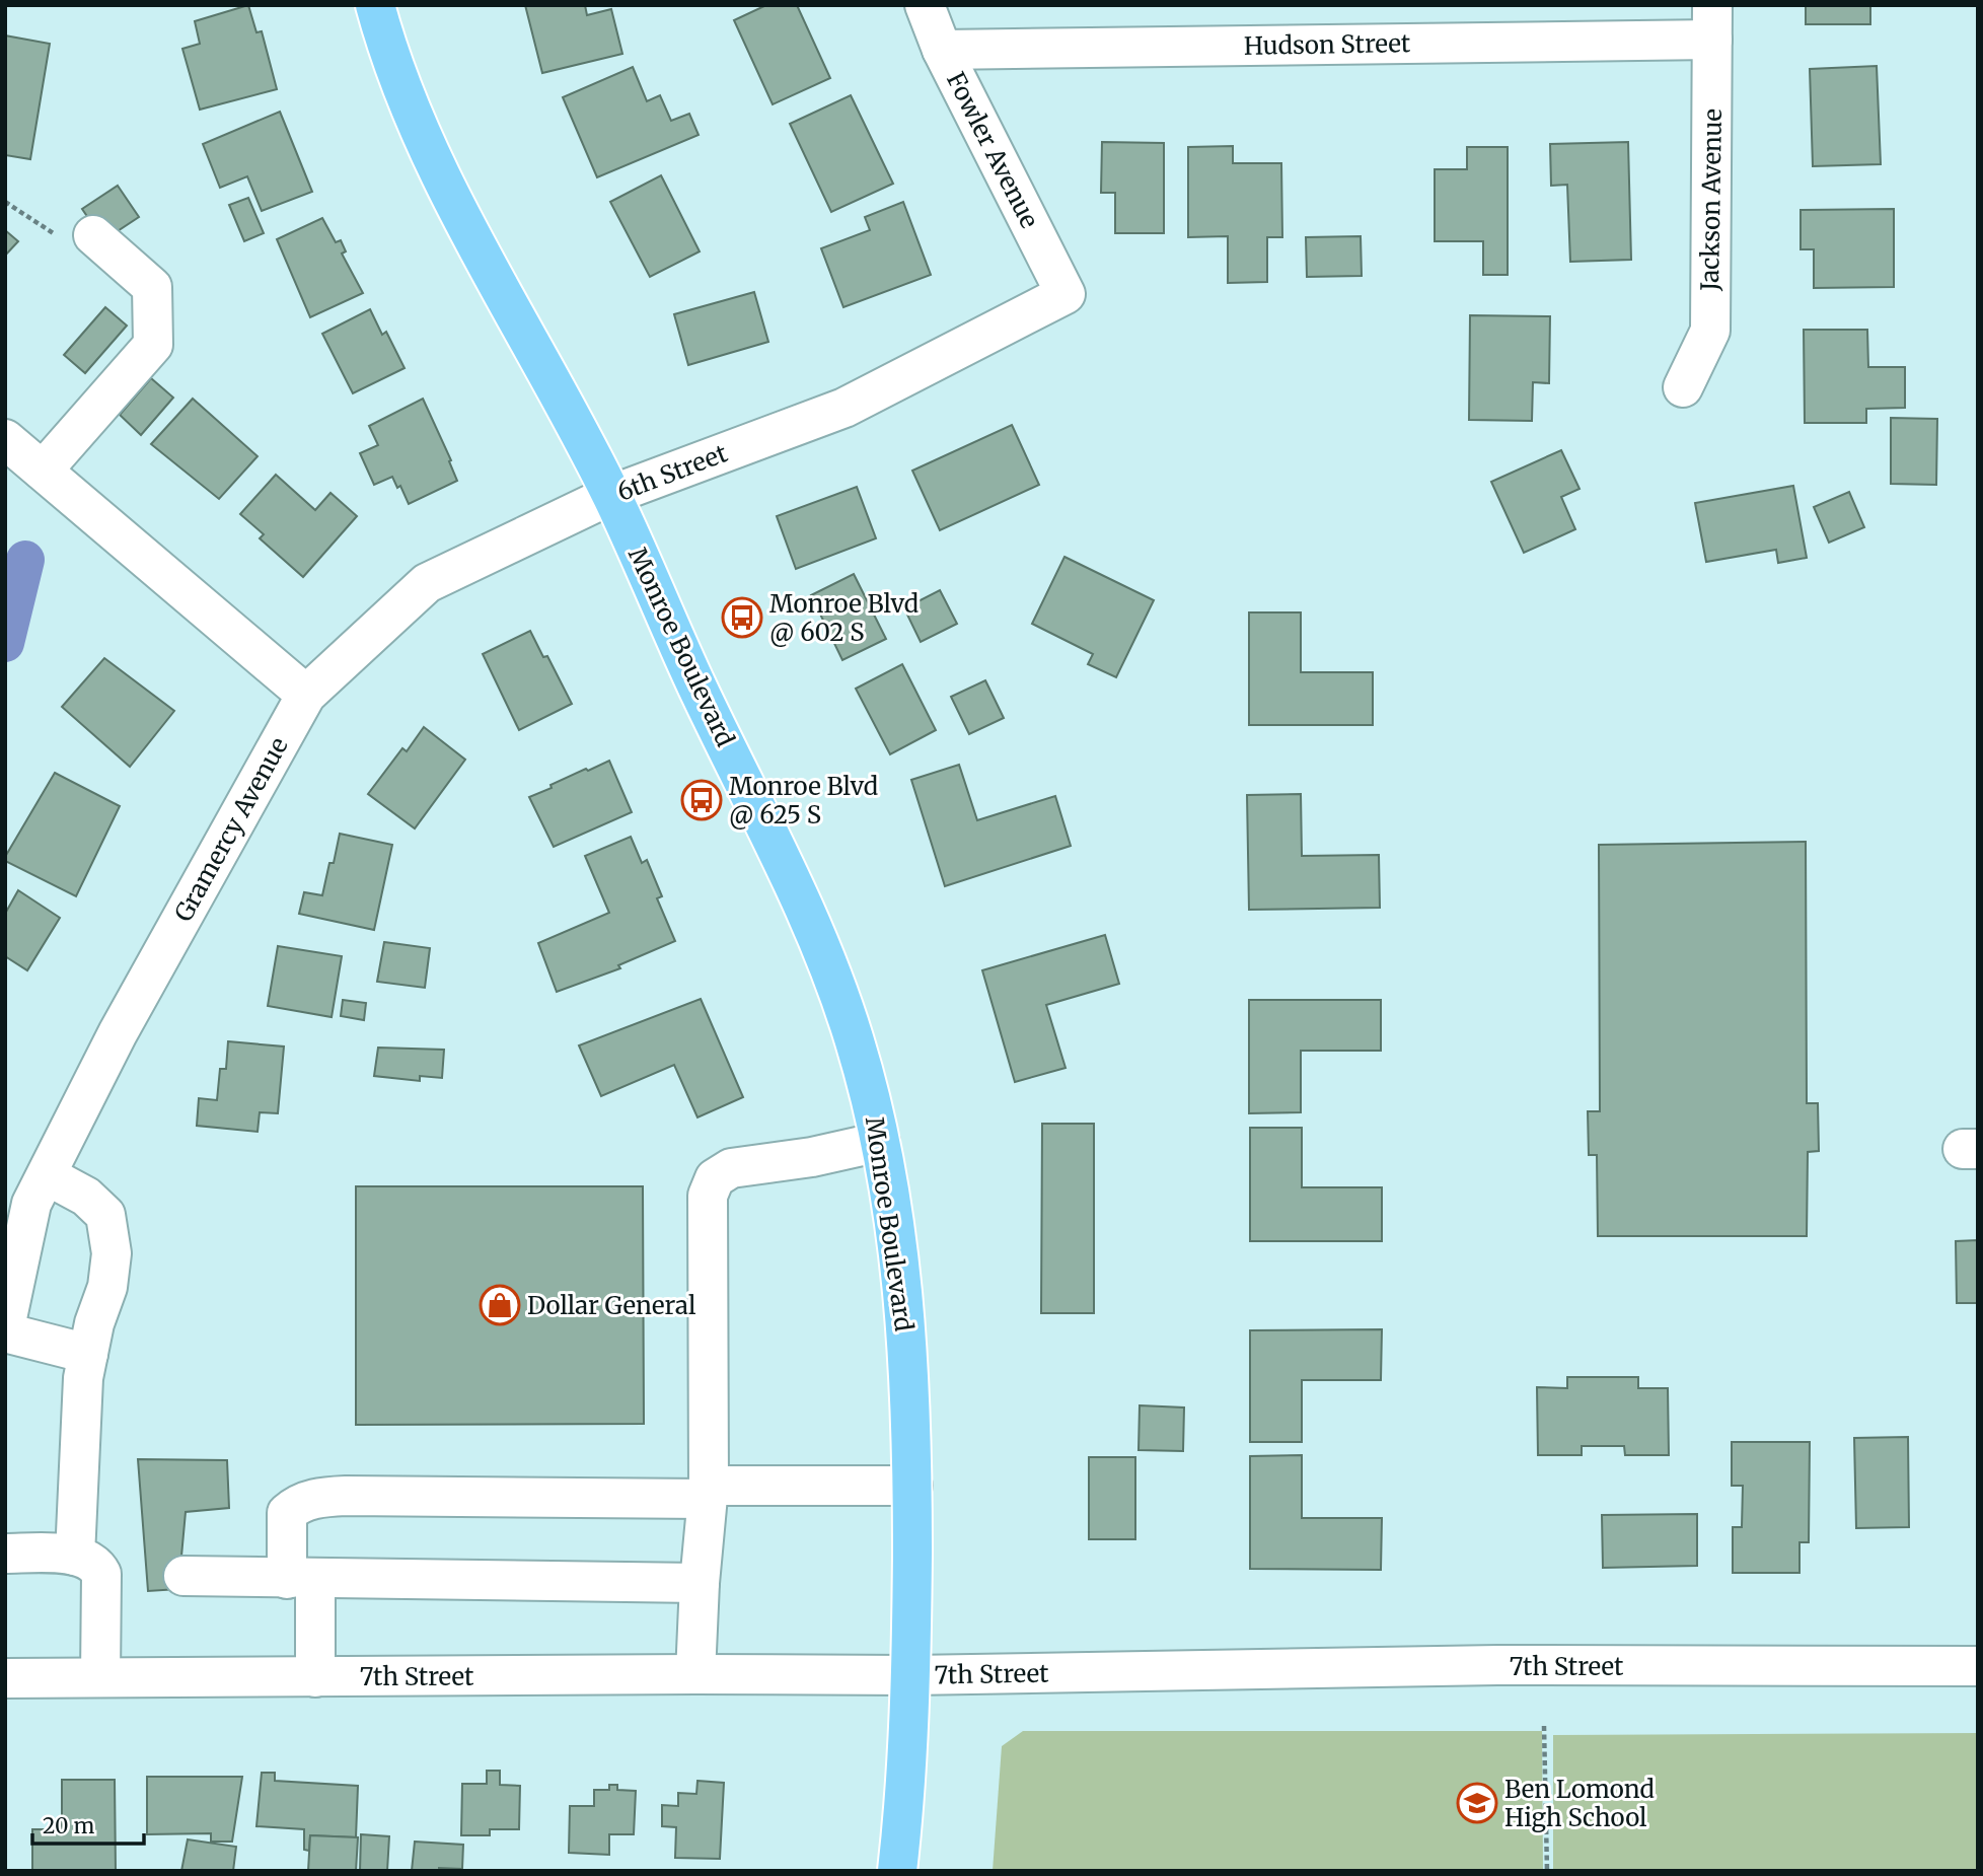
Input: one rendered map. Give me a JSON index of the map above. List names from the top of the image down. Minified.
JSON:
{"streets":{"main road":["Monroe Boulevard"],"street":["Hudson Street","Fowler Avenue","Jackson Avenue","6th Street","Gramercy Avenue","7th Street"]},"crossings":[["Hudson Street","Fowler Avenue"],["Hudson Street","Jackson Avenue"],["Fowler Avenue","6th Street"],["6th Street","Monroe Boulevard"],["6th Street","Gramercy Avenue"],["Monroe Boulevard","7th Street"]],"places":{"bus stop":["Monroe Blvd @ 602 S","Monroe Blvd @ 625 S"],"shop":["Dollar General"],"school or university":["Ben Lomond High School"]},"scale_bar":"20 m"}
